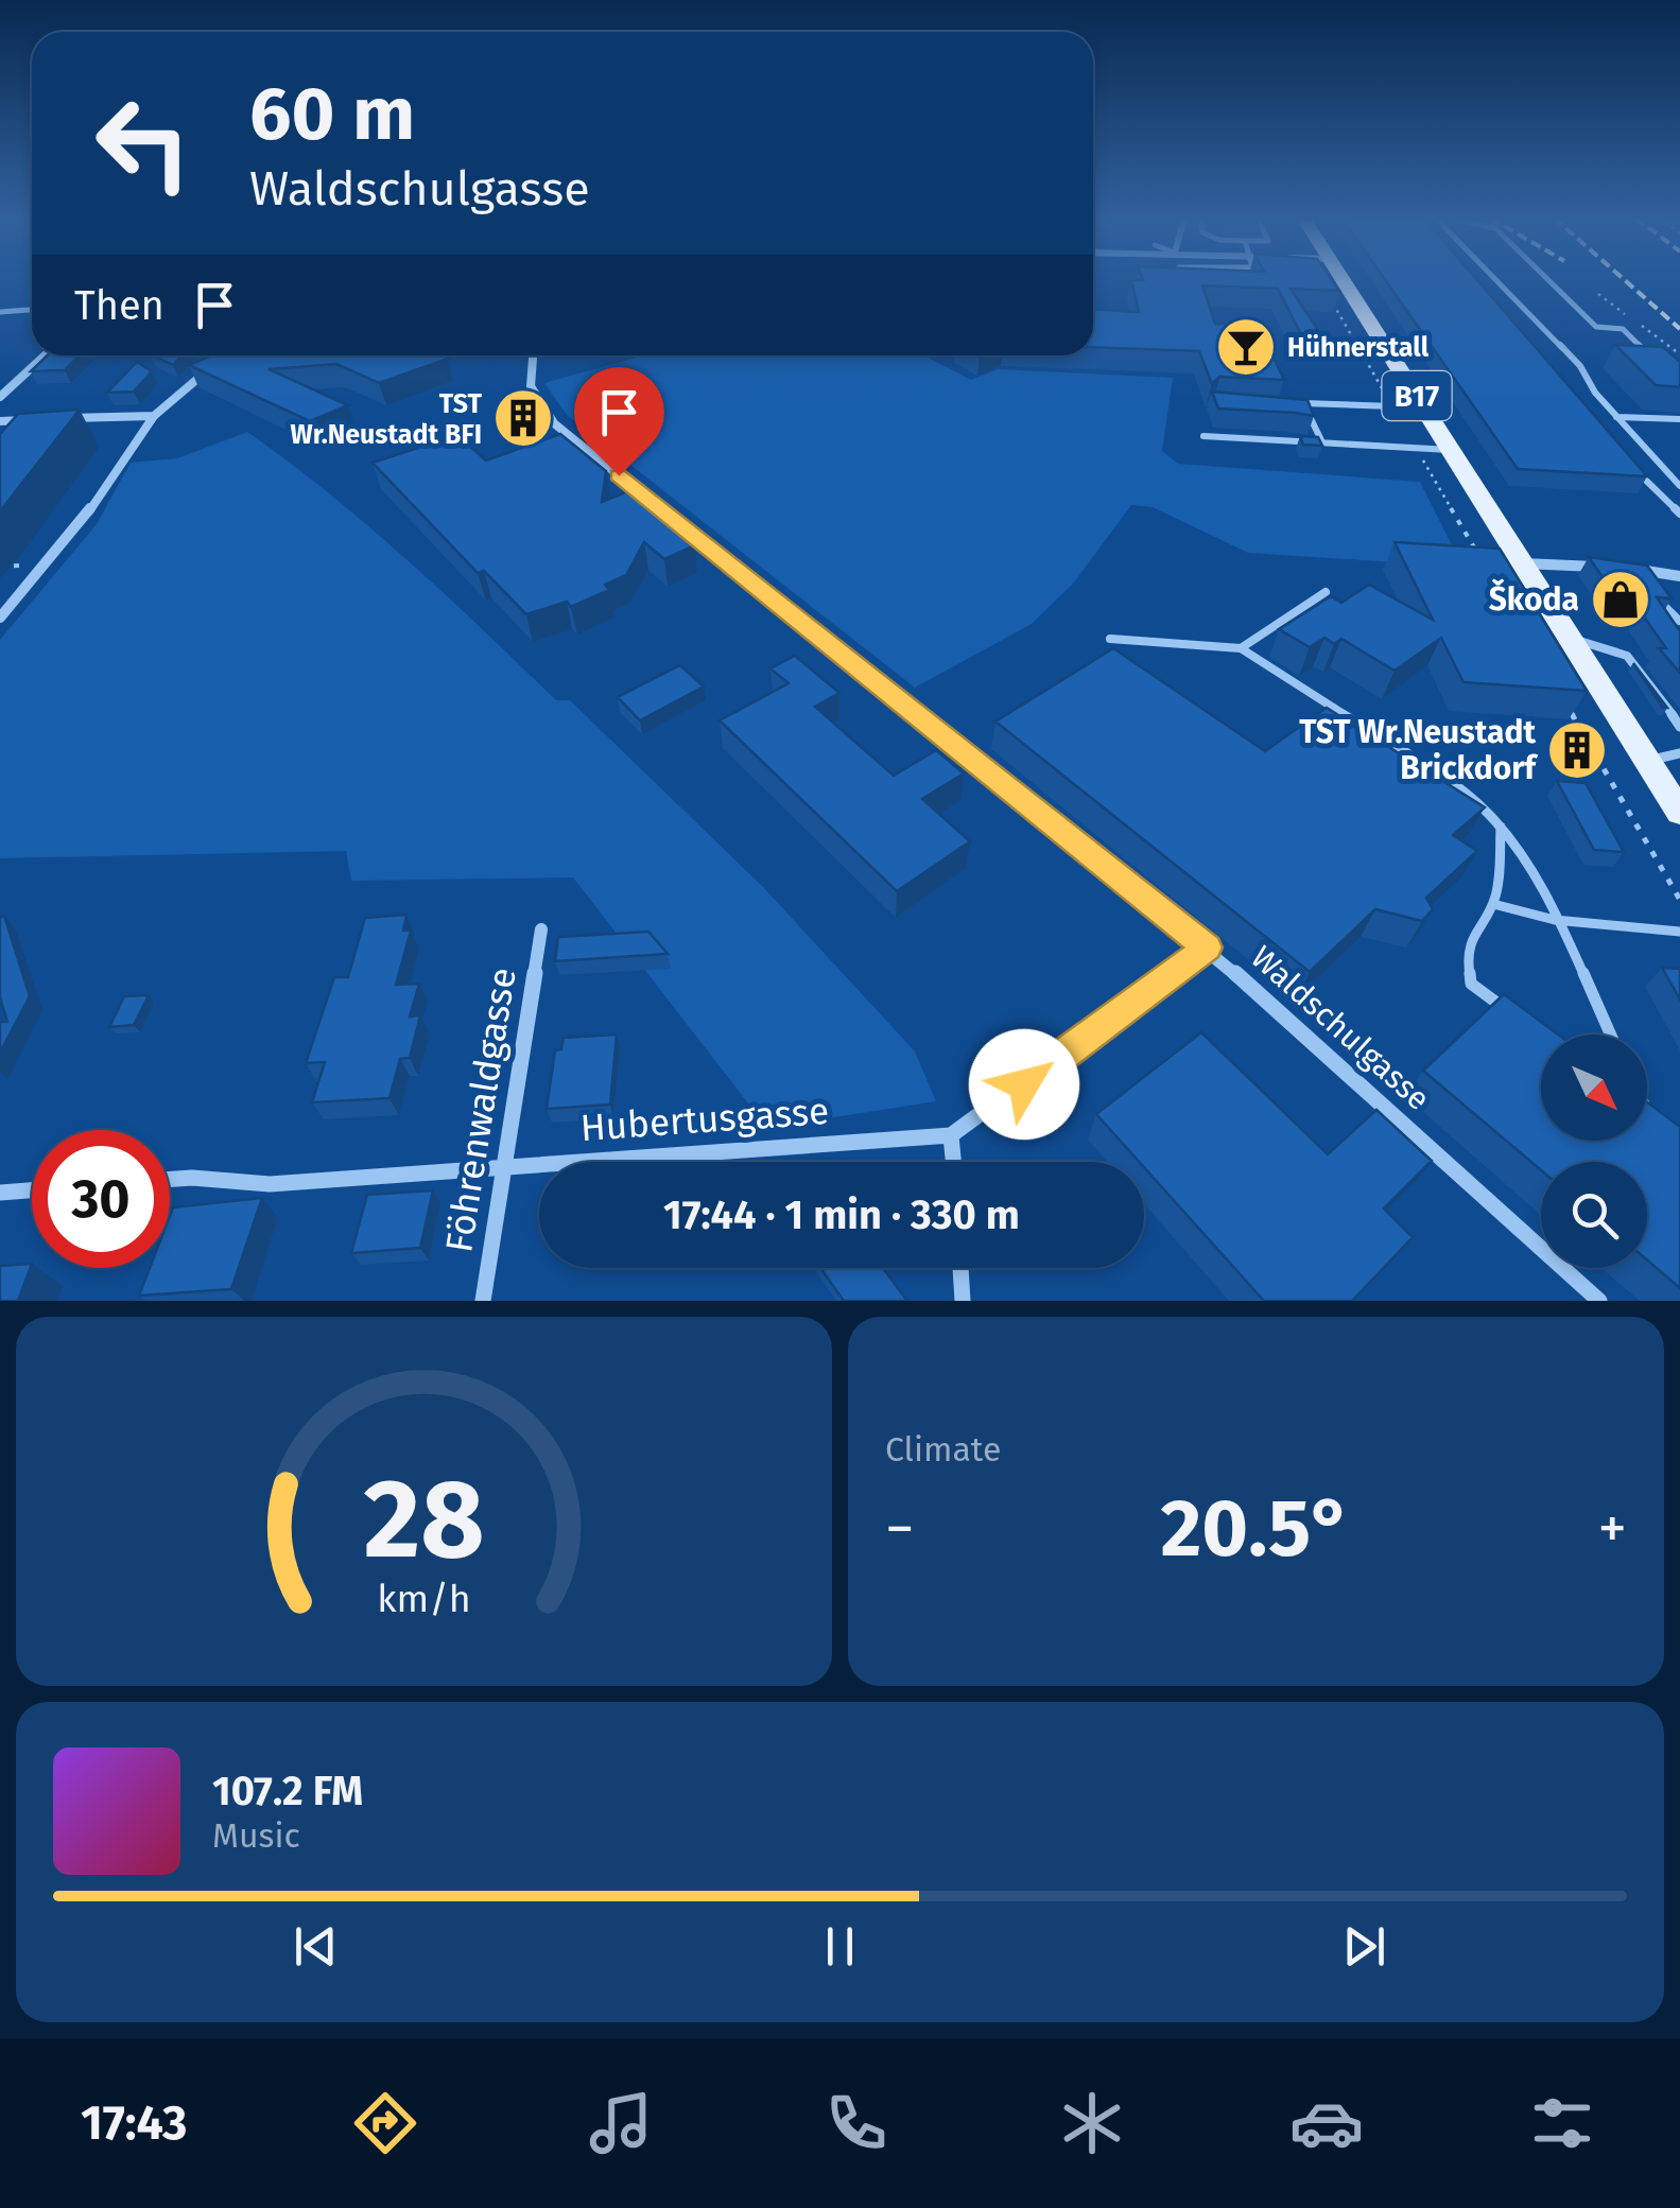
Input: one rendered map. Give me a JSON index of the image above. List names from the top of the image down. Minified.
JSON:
{"streets":{"main road":["B17"],"street":["Waldschulgasse","Föhrenwaldgasse","Hubertusgasse"]},"crossings":[["Föhrenwaldgasse","Hubertusgasse"]],"places":{"bar":["Hühnerstall"],"building":["TST Wr.Neustadt BFI","TST Wr.Neustadt Brickdorf"],"shop":["Škoda"]},"north":"bottom right","page":{"turn":["60 m","Waldschulgasse"],"then":"Then","limit":"30","trip":"17:44 · 1 min · 330 m","tile":"Climate","heat":["−","20.5°","+"],"song":["107.2 FM","Music"],"tabs":"17:43","gauge":["28","km/h"]}}
